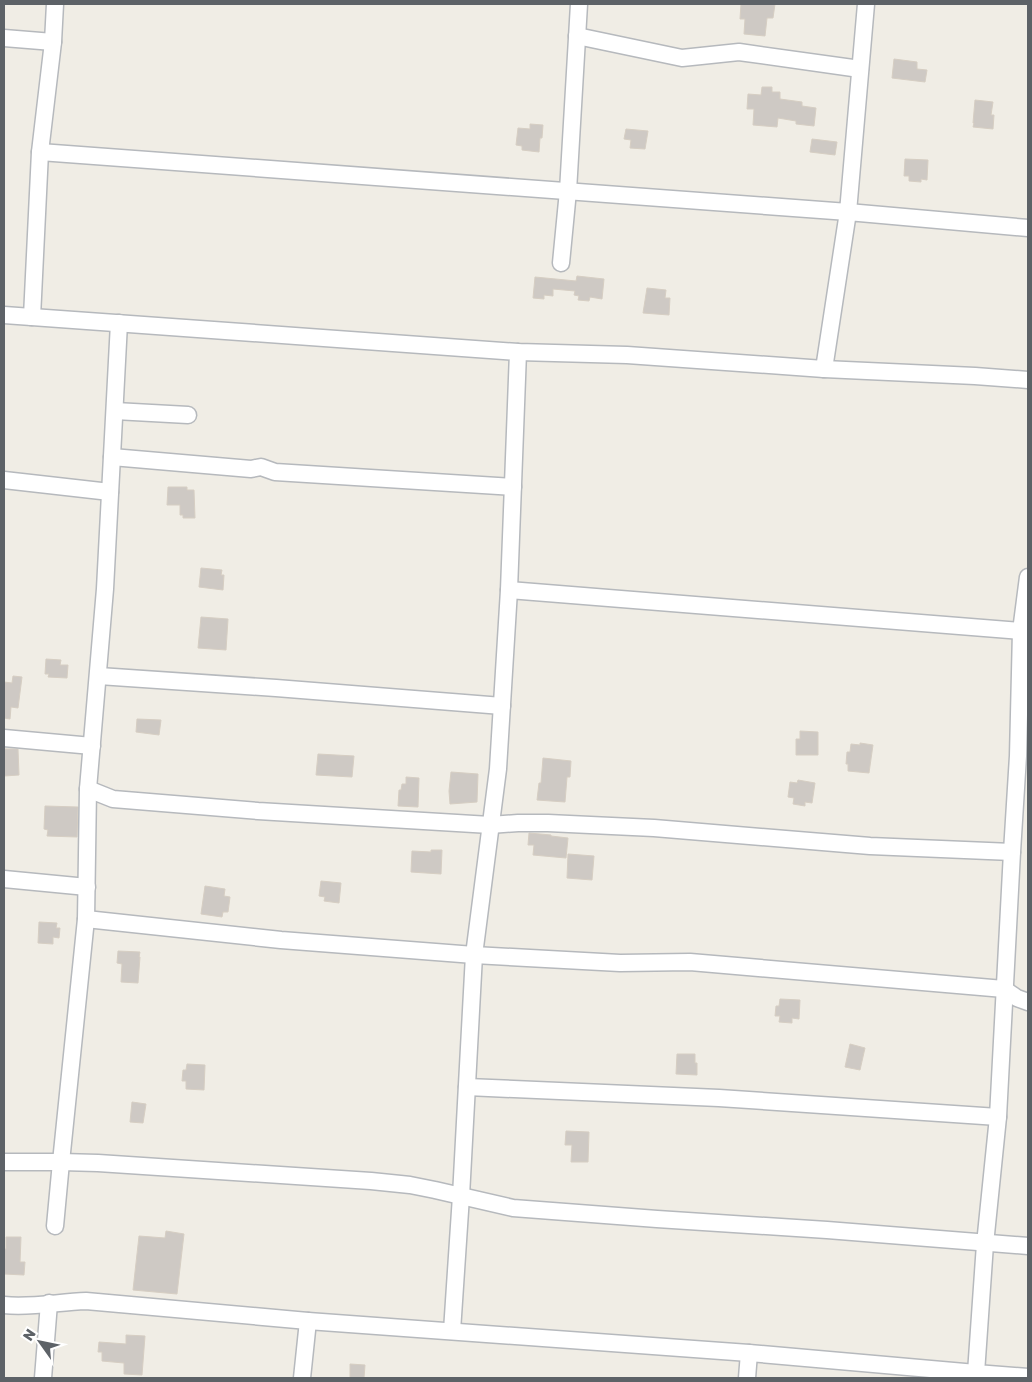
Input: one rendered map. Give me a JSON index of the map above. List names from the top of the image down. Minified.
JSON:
{"north":"top left"}
